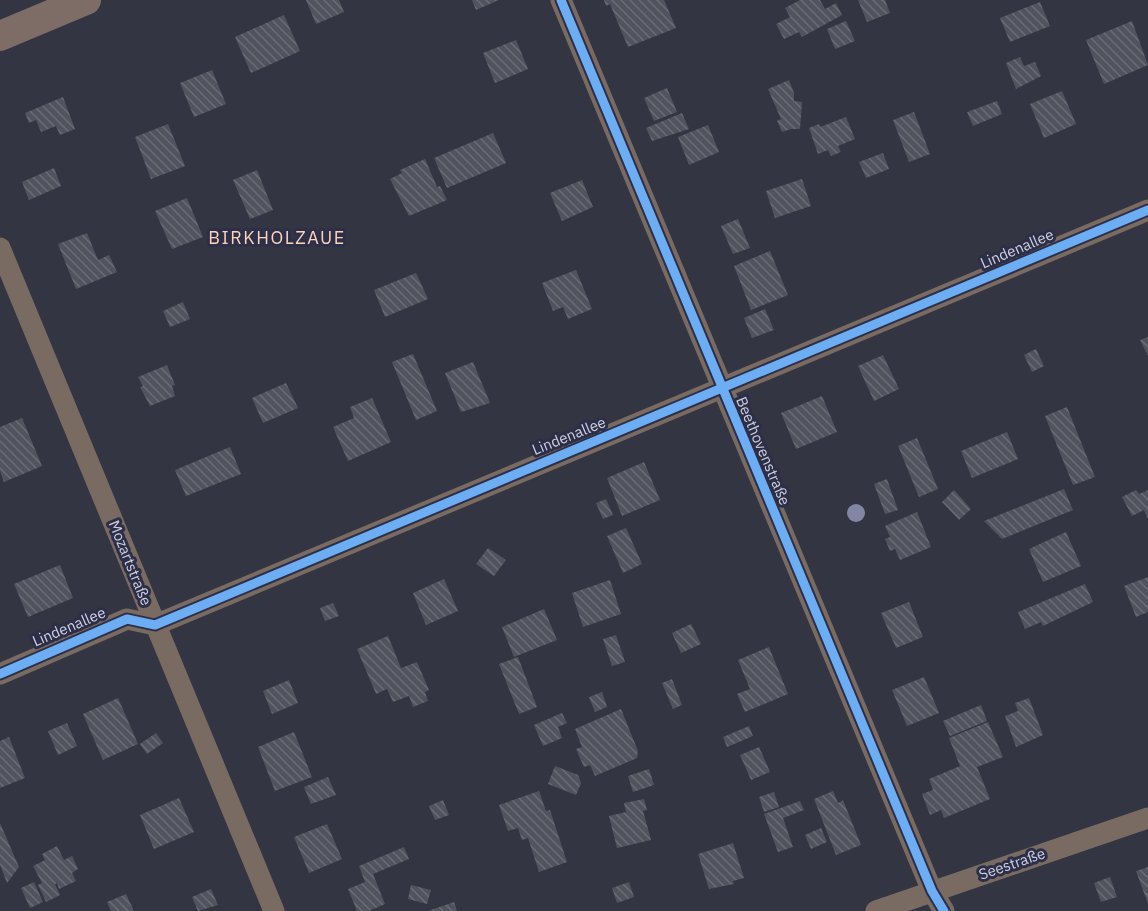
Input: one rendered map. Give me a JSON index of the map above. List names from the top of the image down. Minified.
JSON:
{"streets":{"street":["Lindenallee","Beethovenstraße","Mozartstraße","Seestraße"]},"crossings":[["Lindenallee","Beethovenstraße"],["Lindenallee","Mozartstraße"],["Beethovenstraße","Seestraße"]],"districts":["BIRKHOLZAUE"]}
